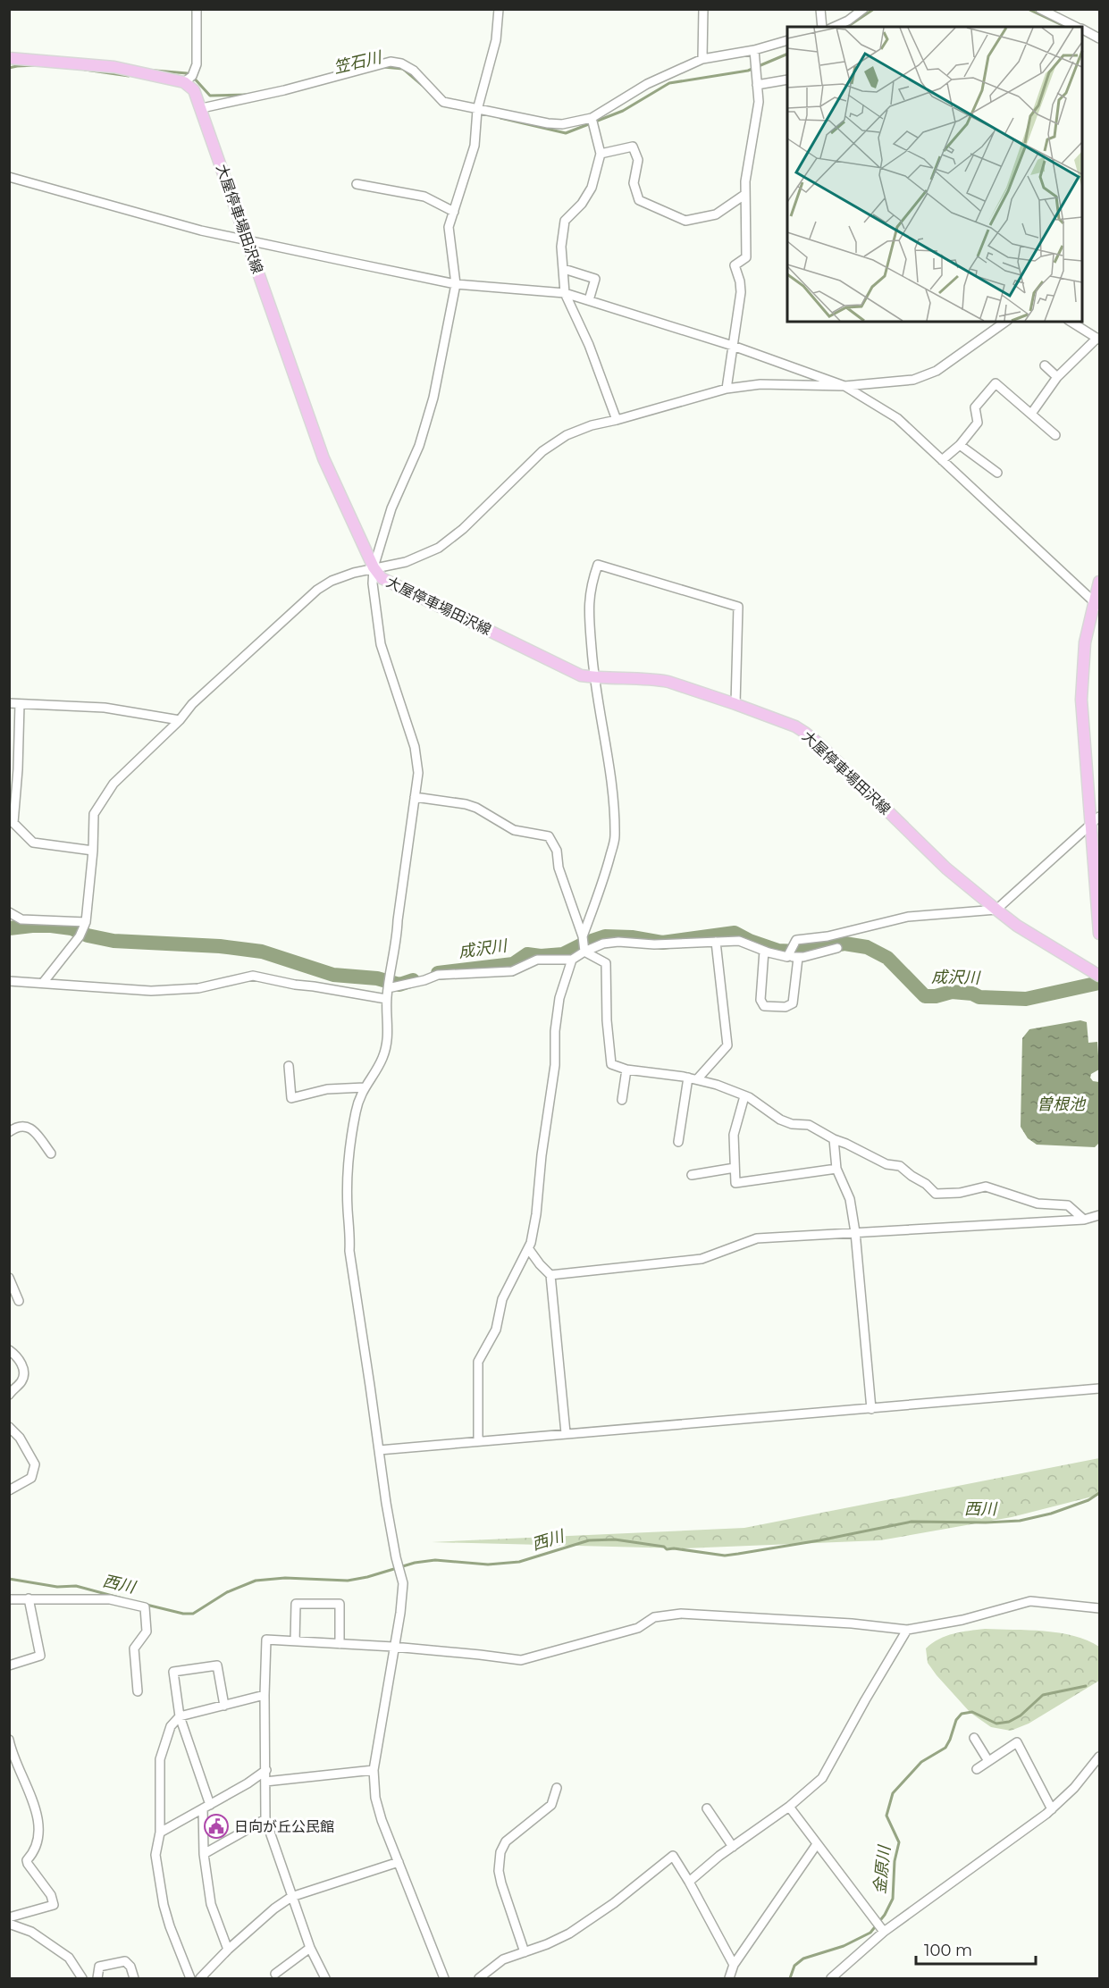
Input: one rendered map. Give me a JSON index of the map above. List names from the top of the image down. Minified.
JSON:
{"streets":{"main road":["大屋停車場田沢線"]},"water":["笠石川","成沢川","曽根池","西川","金原川"],"places":{"public building":["日向が丘公民館"]},"scale_bar":"100 m"}
